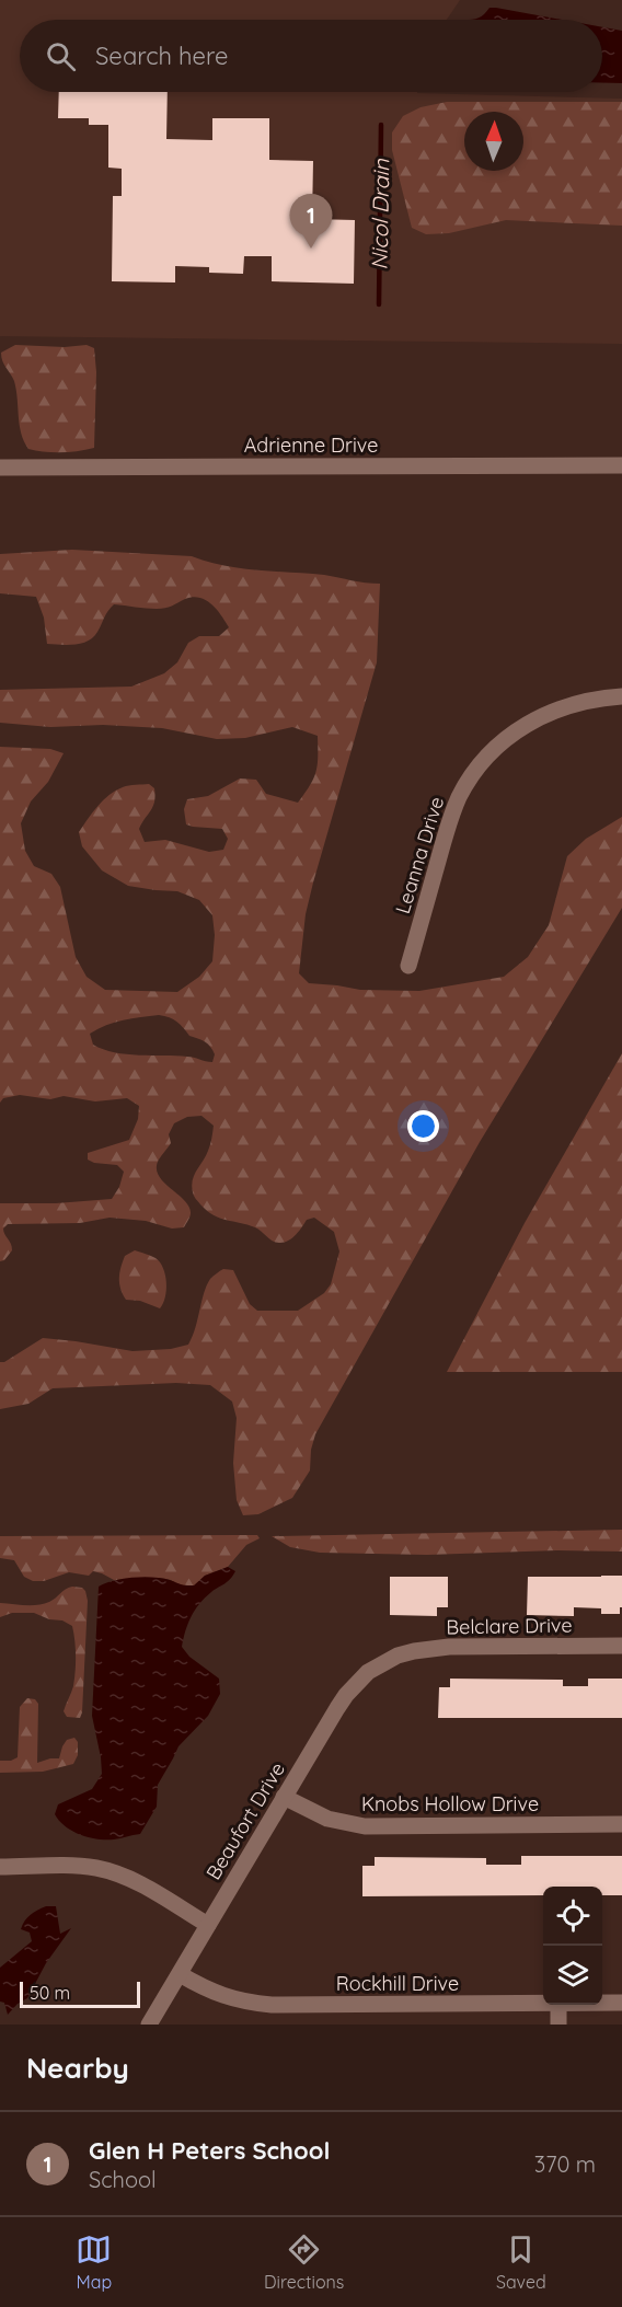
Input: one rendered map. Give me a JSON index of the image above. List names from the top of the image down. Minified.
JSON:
{"streets":{"street":["Adrienne Drive","Leanna Drive","Belclare Drive","Knobs Hollow Drive","Beaufort Drive","Rockhill Drive"]},"crossings":[["Belclare Drive","Beaufort Drive"],["Knobs Hollow Drive","Beaufort Drive"],["Beaufort Drive","Rockhill Drive"]],"water":["Nicol Drain"],"scale_bar":"50 m","north":"top","page":{"search":"Search here","pins":"1","scale":"50 m","heading":"Nearby","list":[{"mark":"1","name":"Glen H Peters School","note":"School","value":"370 m"}],"nav":["Map","Directions","Saved"]}}
